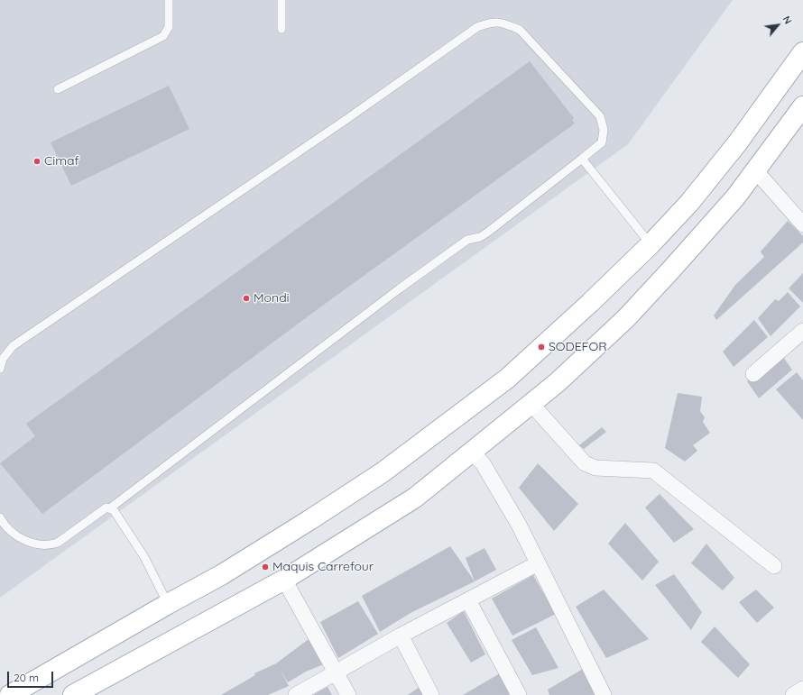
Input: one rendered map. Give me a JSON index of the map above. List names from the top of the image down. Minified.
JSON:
{"places":["Cimaf","Mondi","SODEFOR","Maquis Carrefour"],"scale_bar":"20 m","north":"top right"}
